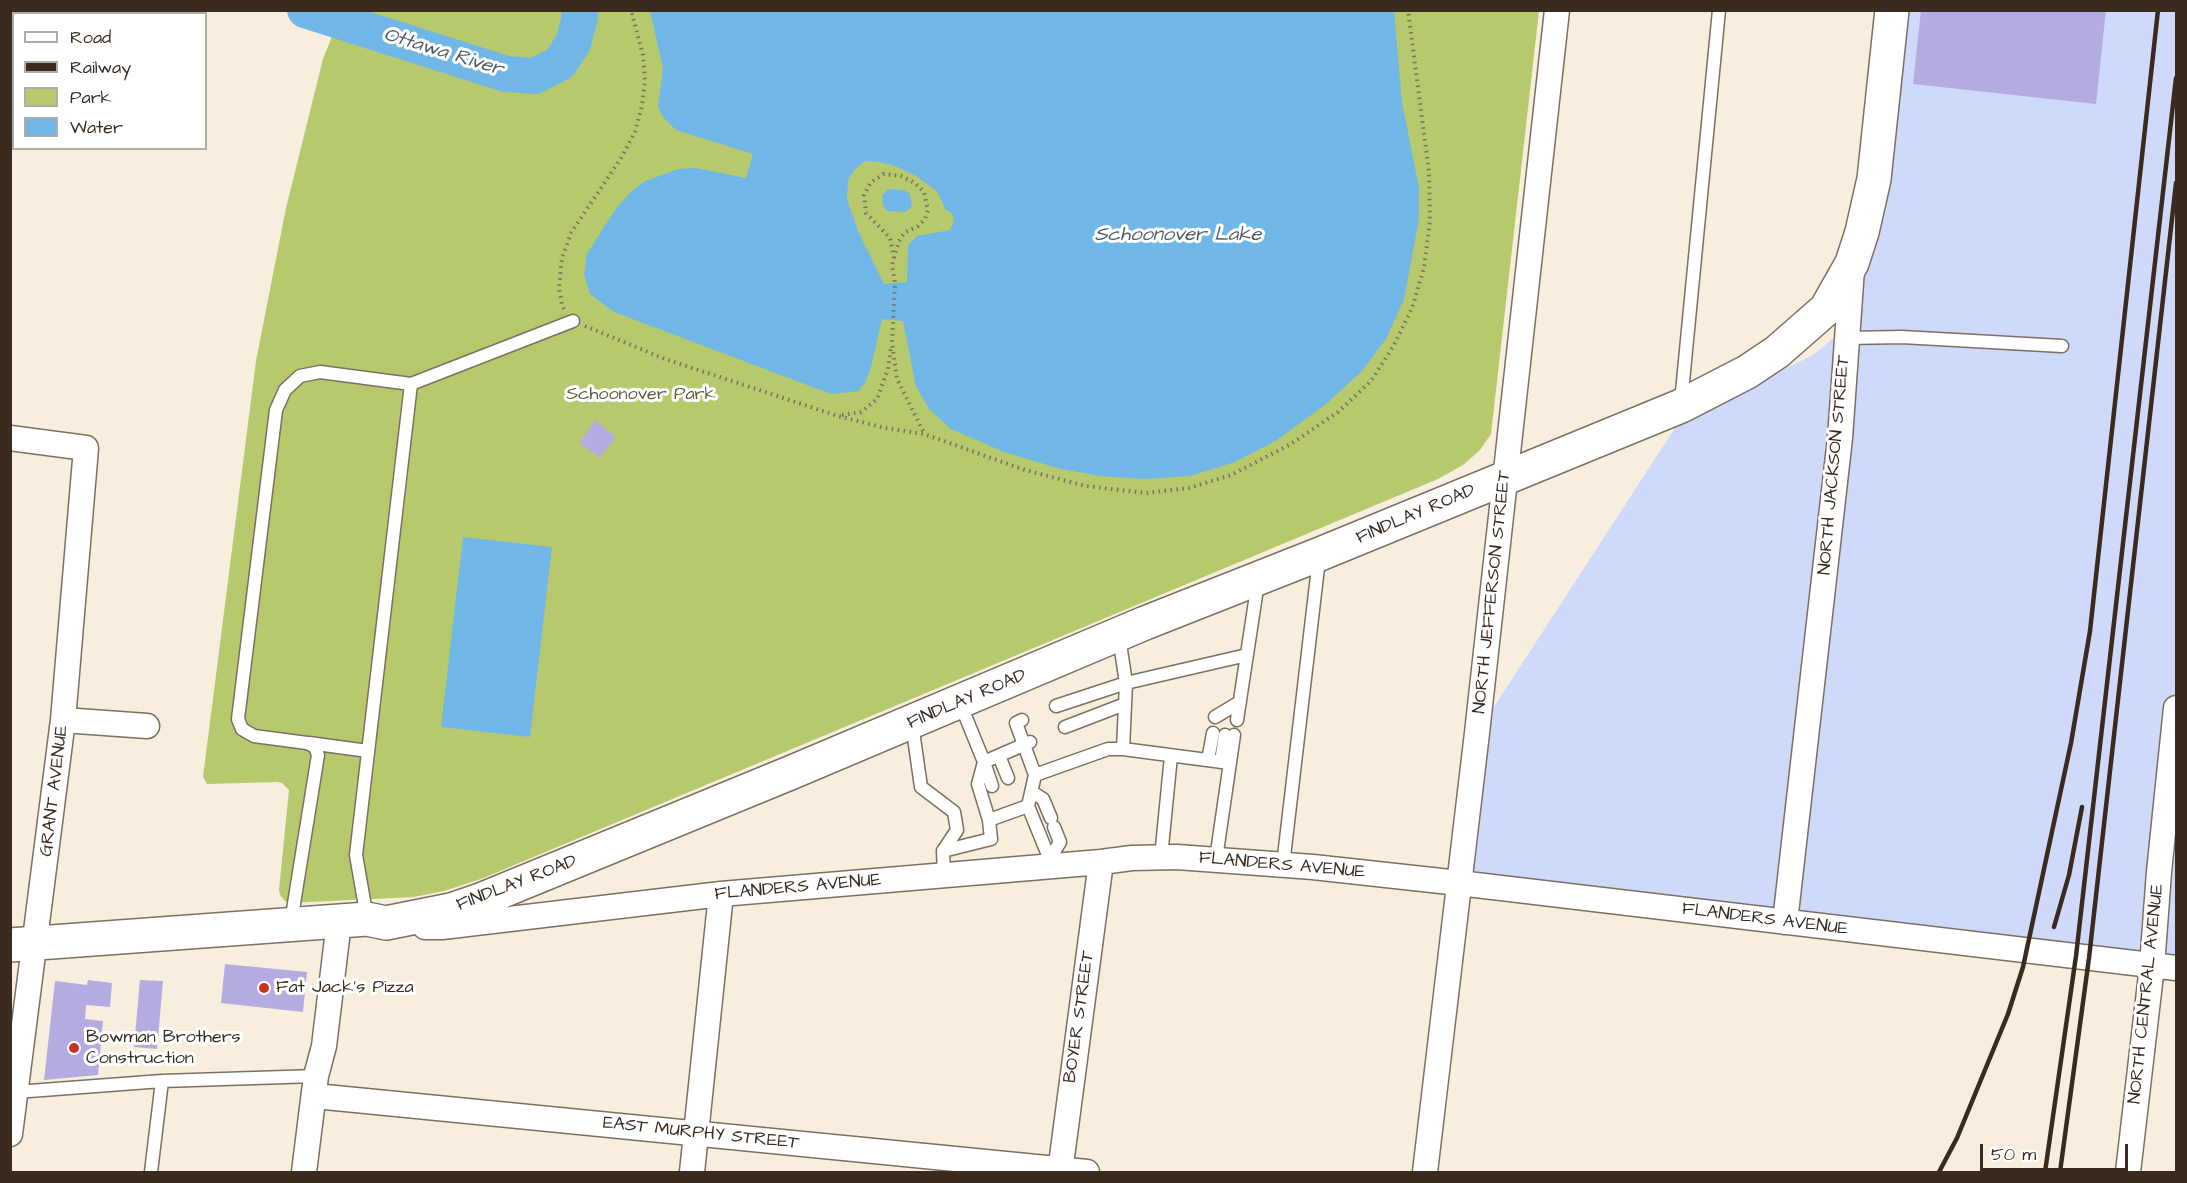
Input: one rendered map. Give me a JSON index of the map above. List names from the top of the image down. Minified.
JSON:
{"streets":{"main road":["NORTH JACKSON STREET","FINDLAY ROAD"],"street":["NORTH JEFFERSON STREET","GRANT AVENUE","FLANDERS AVENUE","NORTH CENTRAL AVENUE","BOYER STREET","EAST MURPHY STREET"]},"crossings":[["NORTH JACKSON STREET","FINDLAY ROAD"],["NORTH JACKSON STREET","FLANDERS AVENUE"],["FINDLAY ROAD","NORTH JEFFERSON STREET"],["FINDLAY ROAD","GRANT AVENUE"],["FINDLAY ROAD","FLANDERS AVENUE"],["NORTH JEFFERSON STREET","FLANDERS AVENUE"],["FLANDERS AVENUE","NORTH CENTRAL AVENUE"],["FLANDERS AVENUE","BOYER STREET"],["BOYER STREET","EAST MURPHY STREET"]],"water":["Ottawa River","Schoonover Lake"],"parks":["Schoonover Park"],"places":["Fat Jack's Pizza","Bowman Brothers Construction"],"legend":["Road","Railway","Park","Water"],"scale_bar":"50 m"}
